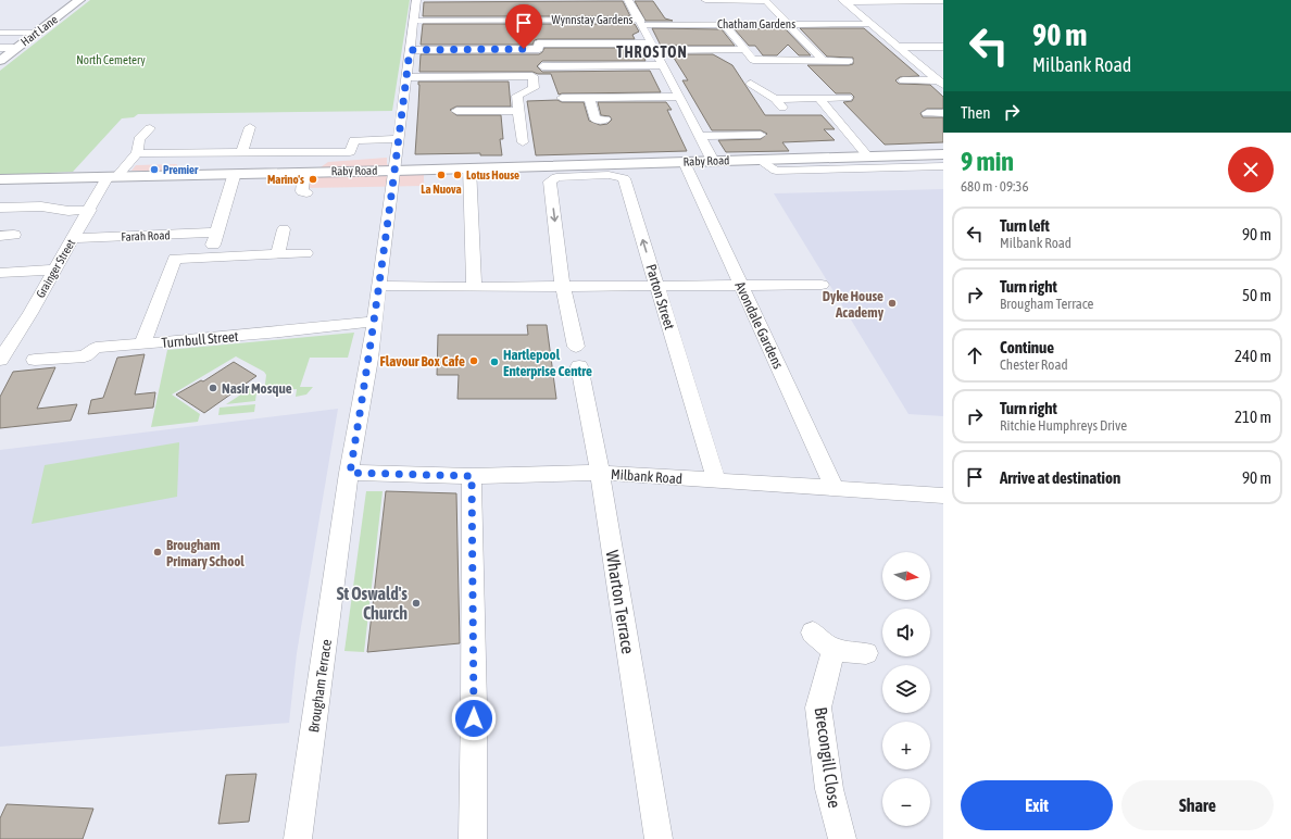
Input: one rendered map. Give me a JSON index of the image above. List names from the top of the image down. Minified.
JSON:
{"streets":{"street":["Wynnstay Gardens","Chatham Gardens","Hart Lane","Raby Road","Farah Road","Grainger Street","Parton Street","Avondale Gardens","Turnbull Street","Milbank Road","Wharton Terrace","Brougham Terrace","Brecongill Close"]},"crossings":[["Wynnstay Gardens","Chatham Gardens"],["Wynnstay Gardens","Brougham Terrace"],["Raby Road","Grainger Street"],["Raby Road","Avondale Gardens"],["Raby Road","Brougham Terrace"],["Farah Road","Grainger Street"],["Parton Street","Milbank Road"],["Avondale Gardens","Milbank Road"],["Milbank Road","Wharton Terrace"],["Milbank Road","Brougham Terrace"]],"districts":["THROSTON"],"parks":["North Cemetery"],"places":["Premier","La Nuova","Lotus House","Marino's","Dyke House Academy","Flavour Box Cafe","Hartlepool Enterprise Centre","Nasir Mosque","Brougham Primary School","St Oswald's Church"],"north":"right","page":{"turn":["90 m","Milbank Road"],"then":"Then","heading":["9 min","680 m · 09:36"],"list":[{"name":"Turn left","note":"Milbank Road","value":"90 m"},{"name":"Turn right","note":"Brougham Terrace","value":"50 m"},{"name":"Continue","note":"Chester Road","value":"240 m"},{"name":"Turn right","note":"Ritchie Humphreys Drive","value":"210 m"},{"name":"Arrive at destination","value":"90 m"}],"map_buttons":["+","−"],"buttons":["Exit","Share"]}}
